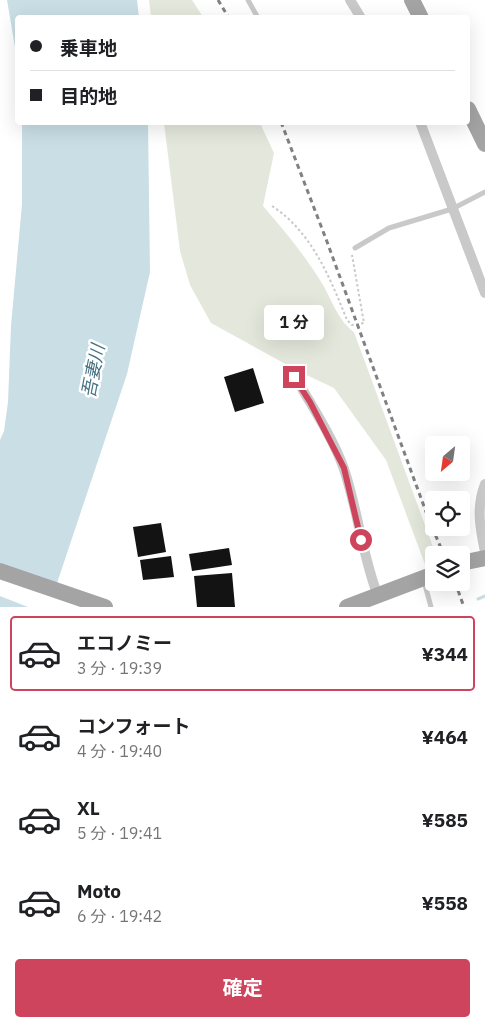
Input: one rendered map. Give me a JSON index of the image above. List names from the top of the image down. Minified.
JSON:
{"water":["吾妻川"],"north":"bottom left","page":{"banner":["乗車地","目的地"],"bubble":"1 分","list":[{"name":"エコノミー","note":"3 分 · 19:39","value":"¥344"},{"name":"コンフォート","note":"4 分 · 19:40","value":"¥464"},{"name":"XL","note":"5 分 · 19:41","value":"¥585"},{"name":"Moto","note":"6 分 · 19:42","value":"¥558"}],"buttons":"確定"}}
